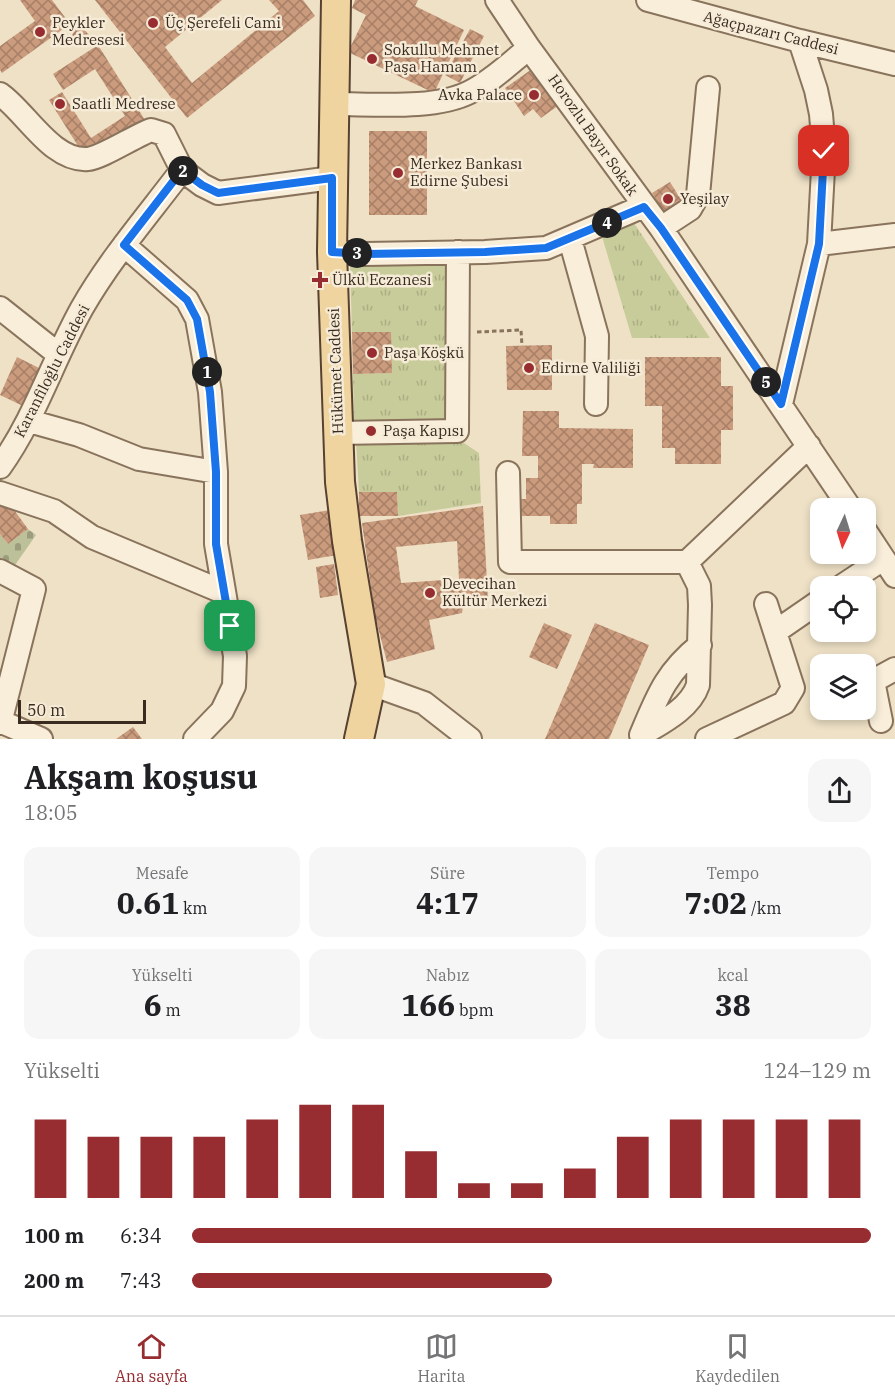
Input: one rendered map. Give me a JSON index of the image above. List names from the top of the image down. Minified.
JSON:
{"streets":{"main road":["Hükümet Caddesi"],"street":["Ağaçpazarı Caddesi","Horozlu Bayır Sokak","Karanfiloğlu Caddesi"]},"places":{"other":["Üç Şerefeli Cami","Peykler Medresesi","Sokullu Mehmet Paşa Hamam","Avka Palace","Saatli Medrese","Merkez Bankası Edirne Şubesi","Yeşilay","Paşa Köşkü","Edirne Valiliği","Paşa Kapısı","Devecihan Kültür Merkezi"],"health":["Ülkü Eczanesi"]},"scale_bar":"50 m","north":"bottom","page":{"pins":["2","4","3","1","5"],"scale":"50 m","heading":["Akşam koşusu","18:05"],"stats":[["Mesafe","0.61 km"],["Süre","4:17"],["Tempo","7:02 /km"],["Yükselti","6 m"],["Nabız","166 bpm"],["kcal","38"]],"chart":["Yükselti","124–129 m"],"list":[{"name":"100 m","note":"6:34"},{"name":"200 m","note":"7:43"}],"tabs":["Ana sayfa","Harita","Kaydedilen"]}}
